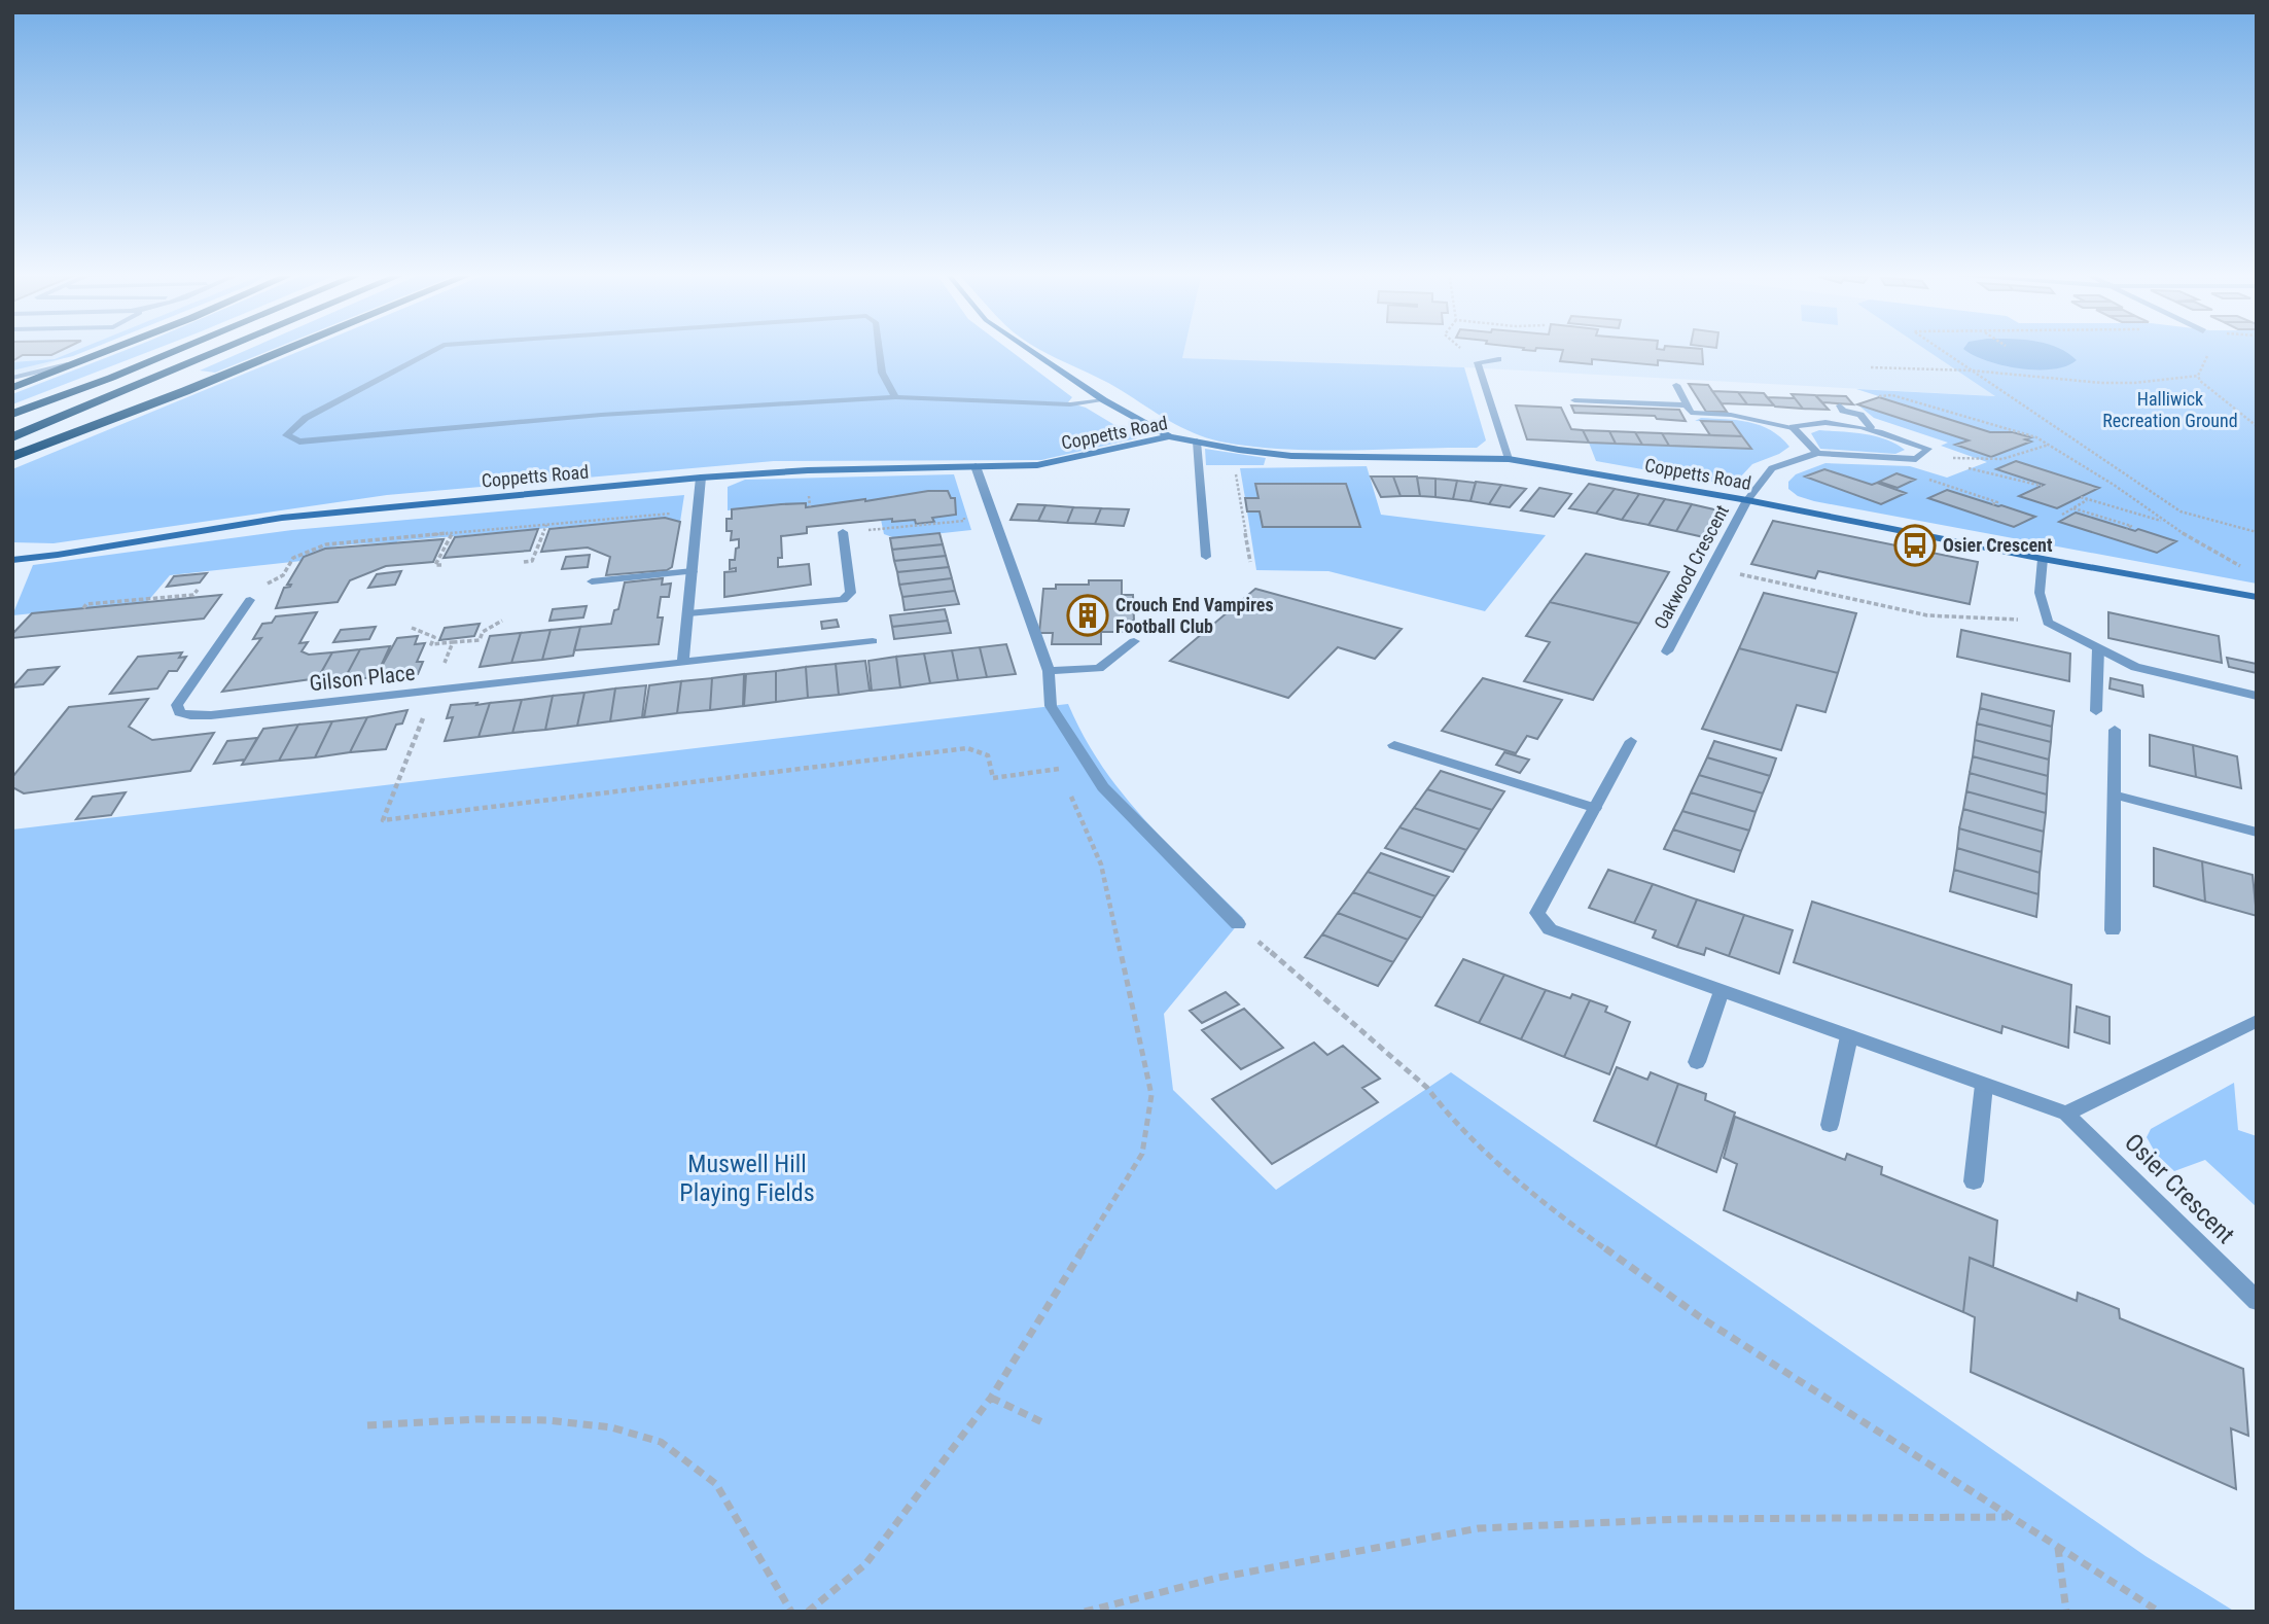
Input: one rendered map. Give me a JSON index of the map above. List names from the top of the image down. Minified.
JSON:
{"streets":{"street":["Coppetts Road","Oakwood Crescent","Gilson Place","Osier Crescent"]},"crossings":[["Coppetts Road","Oakwood Crescent"]],"parks":["Halliwick Recreation Ground","Muswell Hill Playing Fields"],"places":{"bus stop":["Osier Crescent"],"building":["Crouch End Vampires Football Club"]}}
